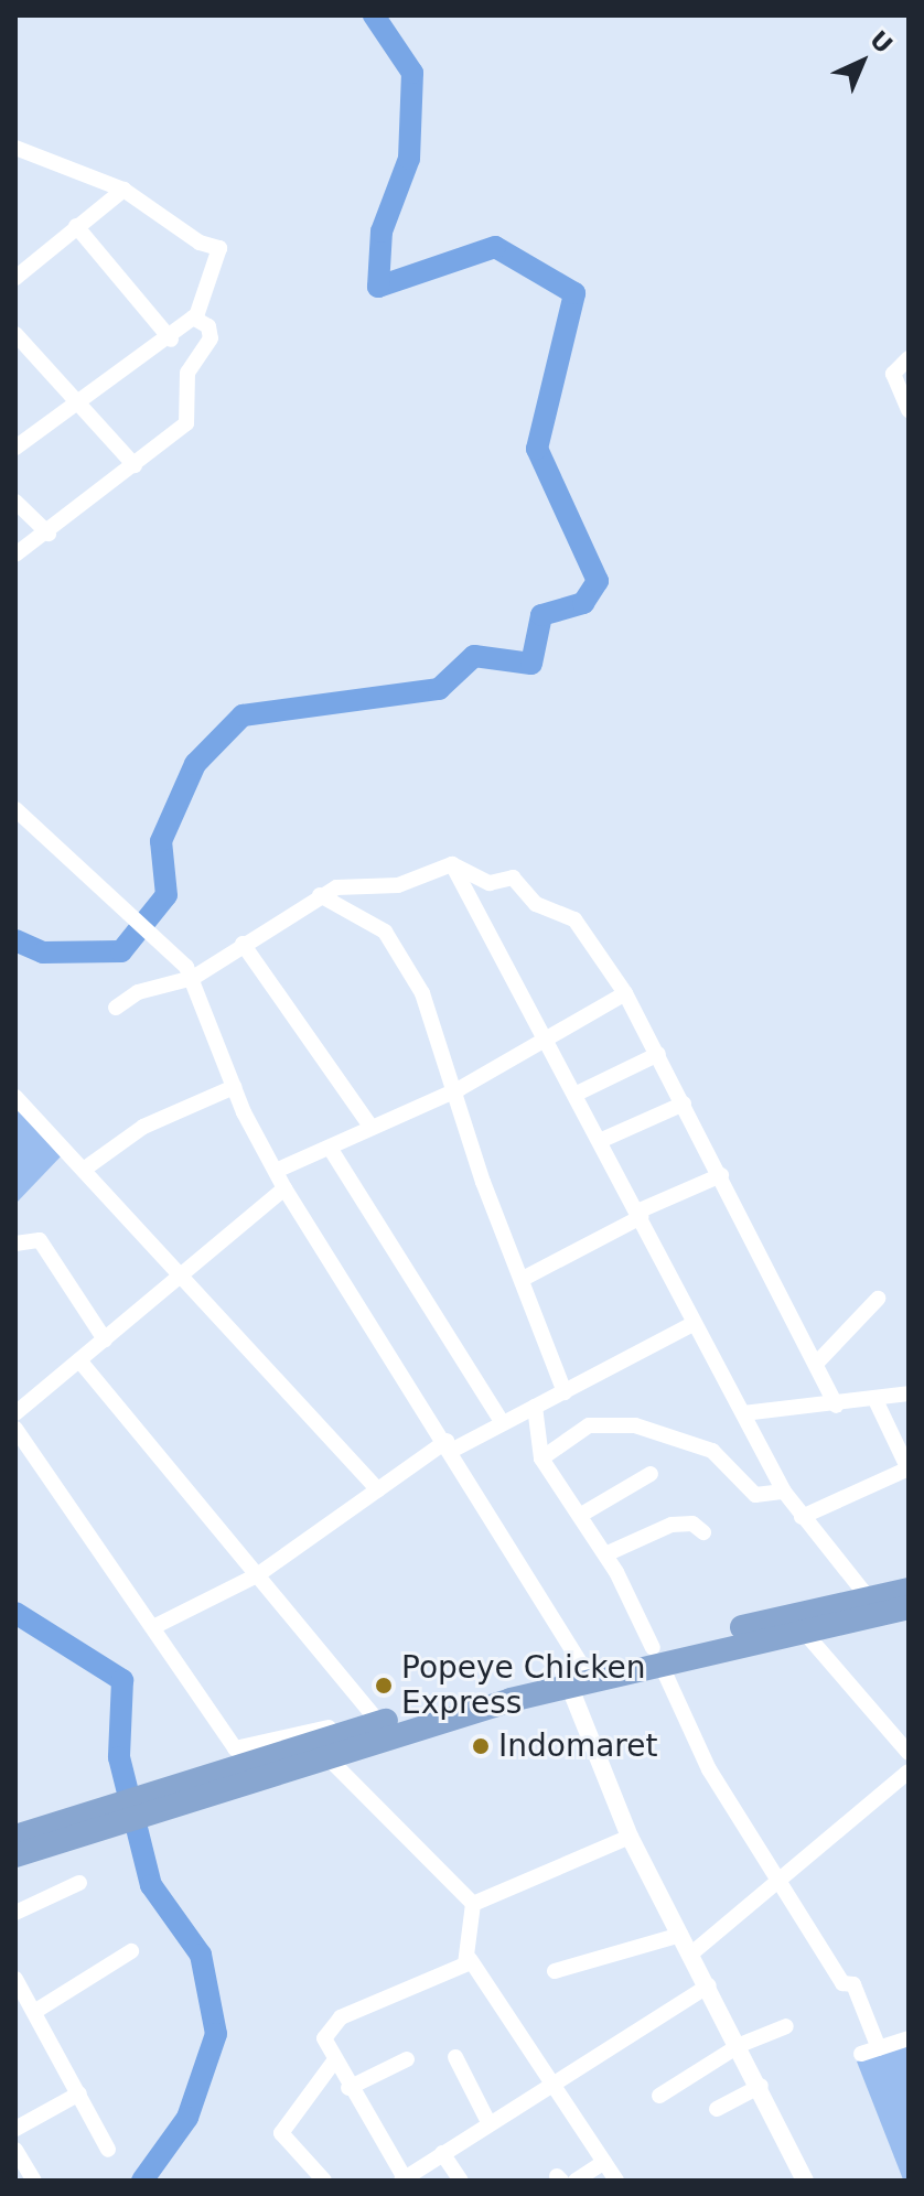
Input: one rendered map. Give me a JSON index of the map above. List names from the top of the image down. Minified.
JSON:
{"places":["Popeye Chicken Express","Indomaret"],"north":"top right"}
